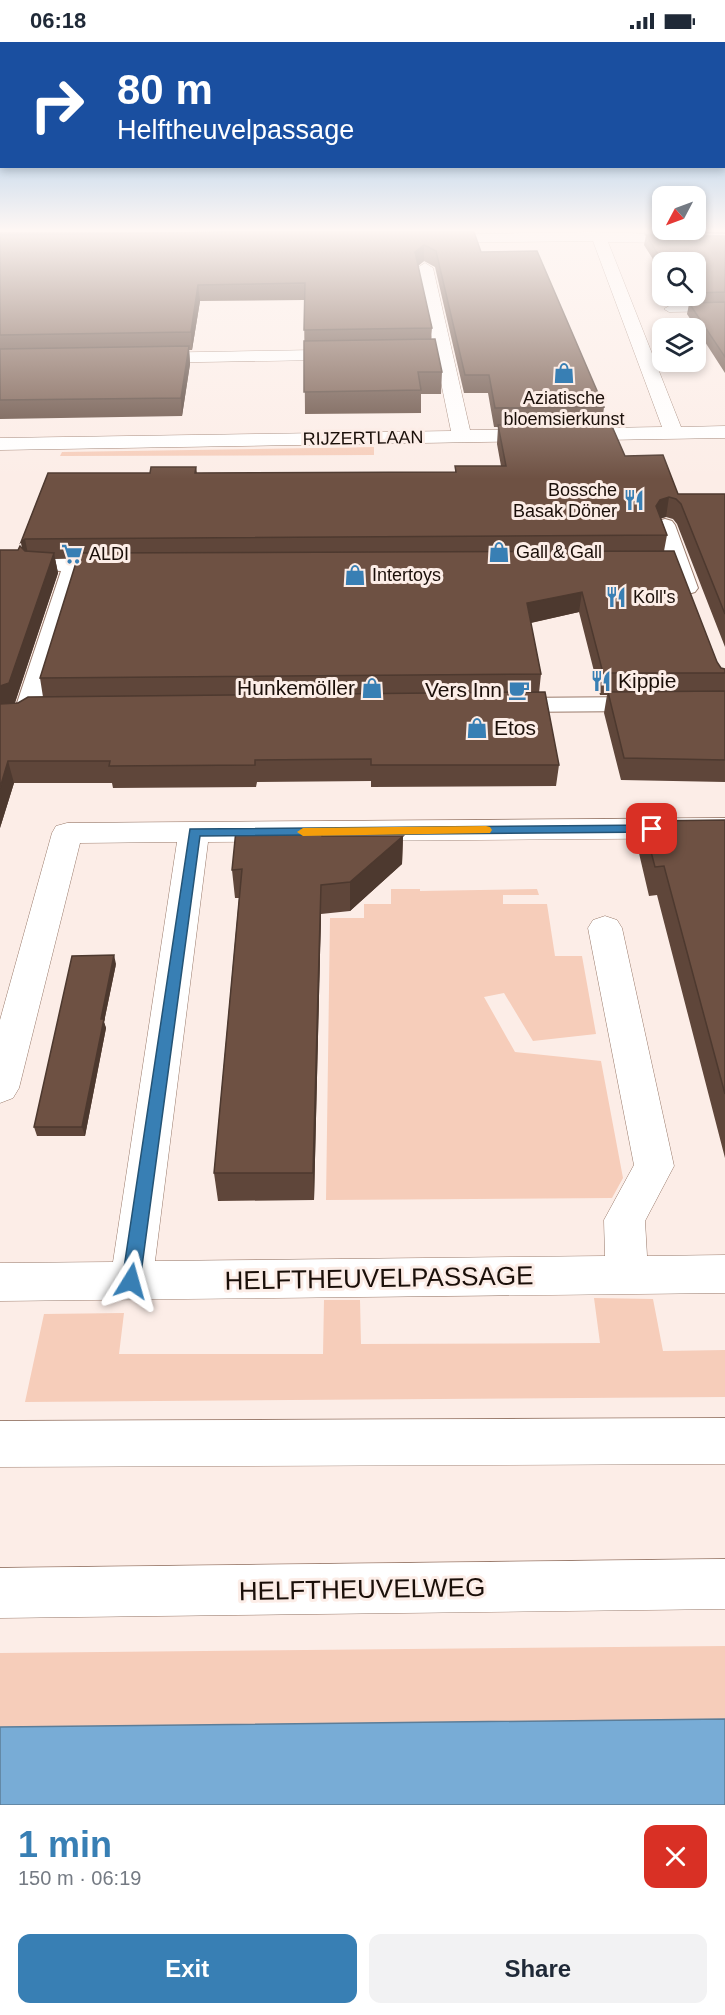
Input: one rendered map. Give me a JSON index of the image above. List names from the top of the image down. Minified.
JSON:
{"streets":{"street":["RIJZERTLAAN","HELFTHEUVELPASSAGE","HELFTHEUVELWEG"]},"places":{"shop":["Aziatische bloemsierkunst","Gall & Gall","Intertoys","Hunkemöller","Etos"],"restaurant":["Bossche Basak Döner","Koll's","Kippie"],"supermarket":["ALDI"],"cafe":["Vers Inn"]},"north":"bottom left","page":{"status":"06:18","turn":["80 m","Helftheuvelpassage"],"heading":["1 min","150 m · 06:19"],"buttons":["Exit","Share"]}}
